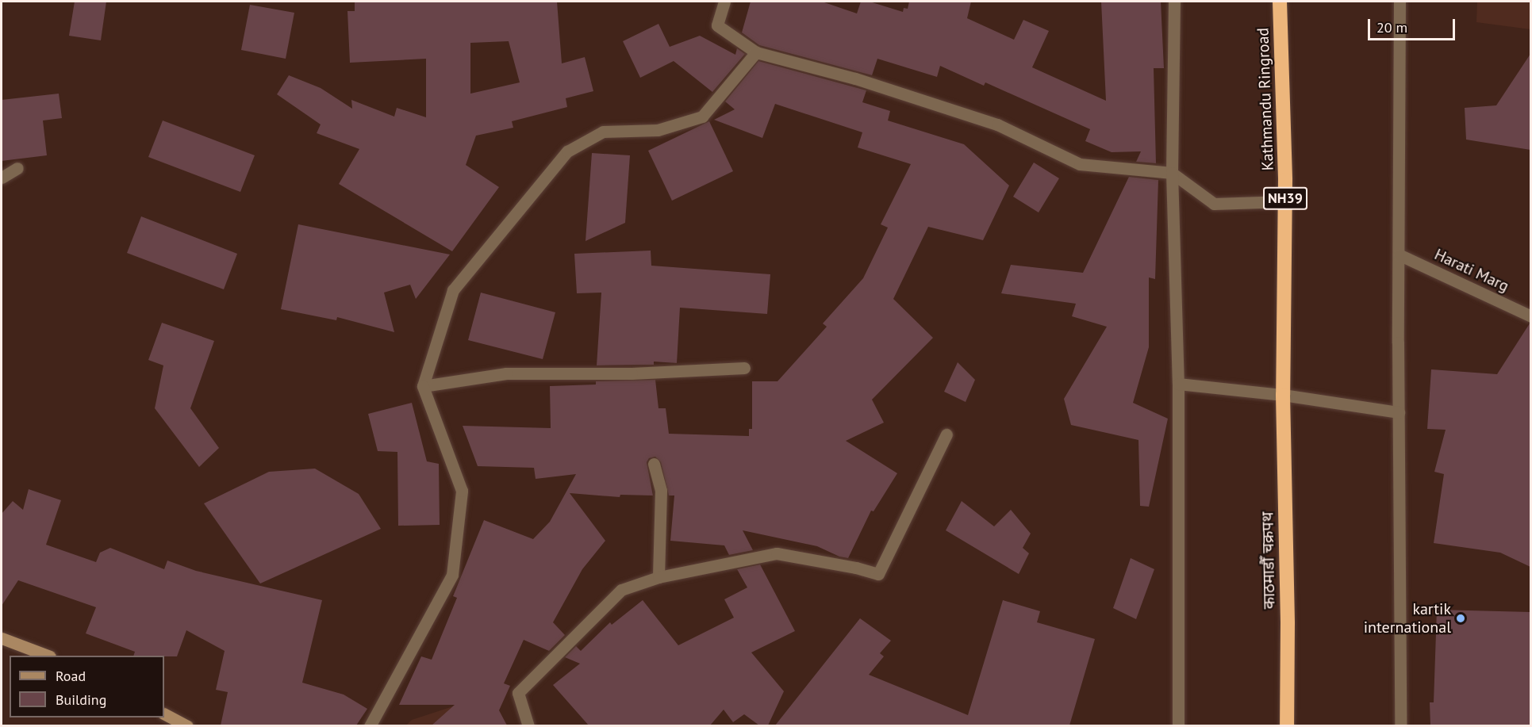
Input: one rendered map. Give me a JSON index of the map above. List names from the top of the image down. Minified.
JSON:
{"streets":{"highway":["Kathmandu Ringroad","NH39","काठमाडाैँ चक्रपथ"],"street":["Harati Marg"]},"crossings":[["Kathmandu Ringroad","काठमाडाैँ चक्रपथ"]],"places":["kartik international"],"legend":["Road","Building"],"scale_bar":"20 m"}
